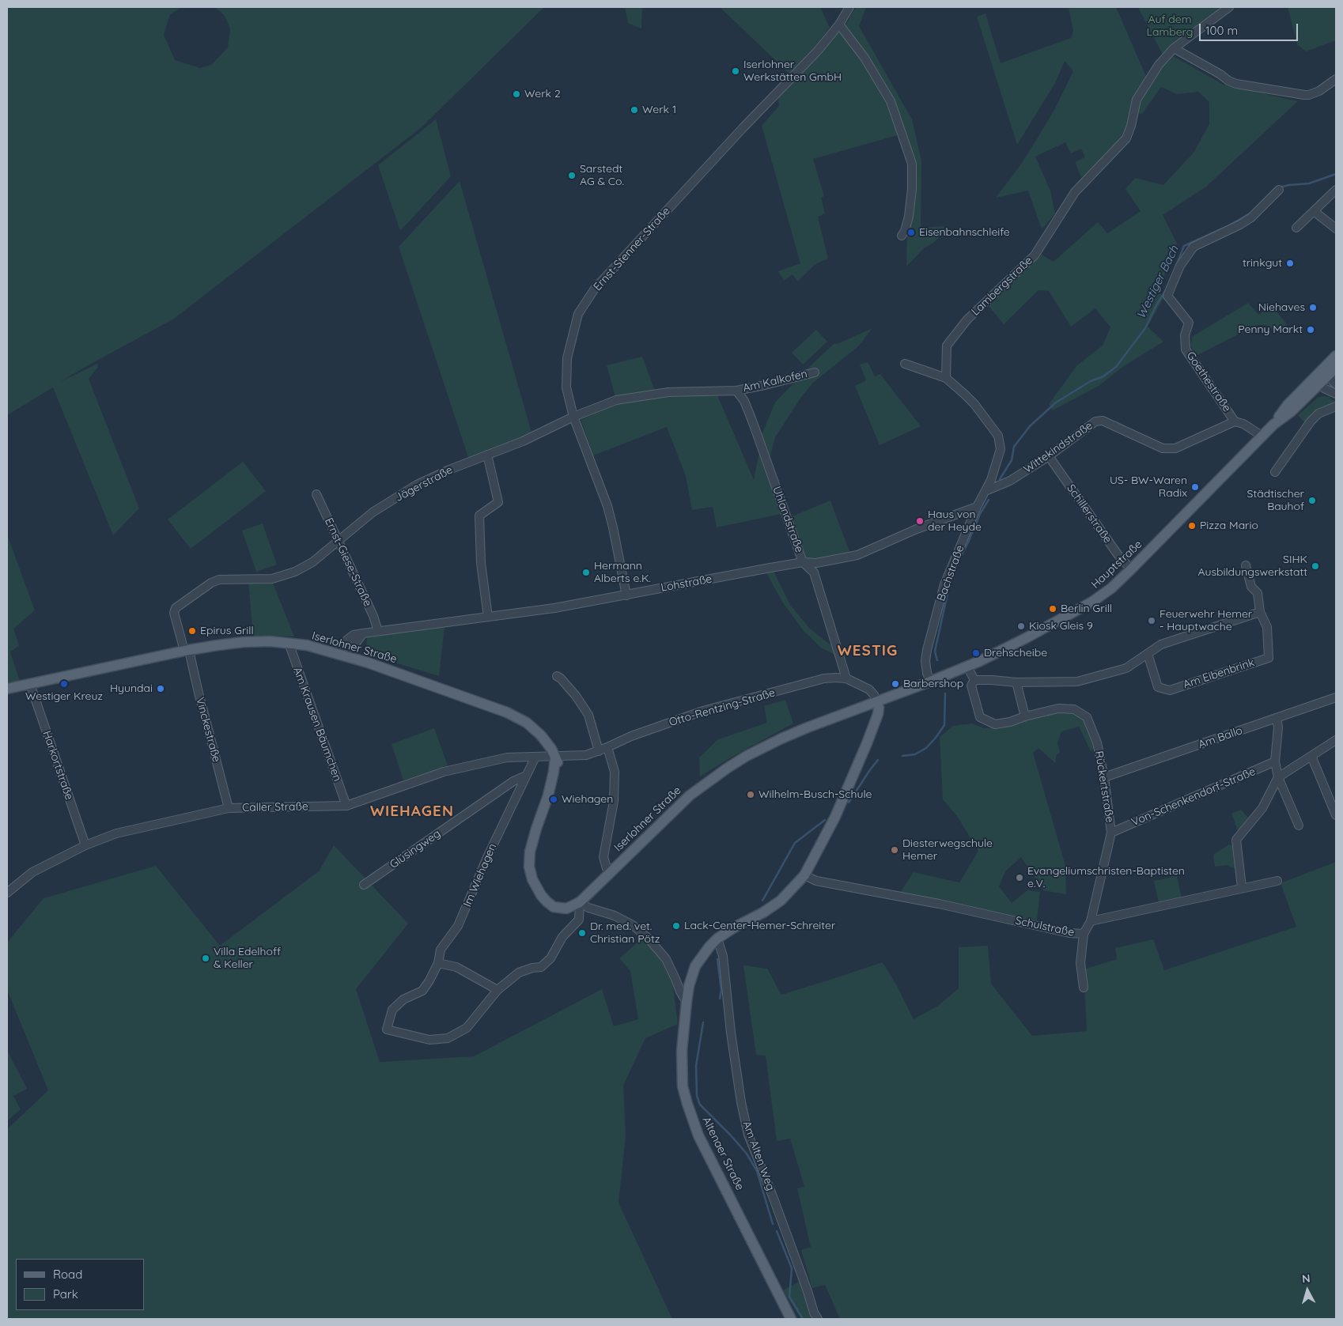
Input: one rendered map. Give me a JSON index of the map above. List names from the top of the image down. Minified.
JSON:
{"streets":{"main road":["Hauptstraße","Iserlohner Straße","Altenaer Straße"],"street":["Ernst-Stenner-Straße","Lambergstraße","Am Kalkofen","Goethestraße","Wittekindstraße","Jägerstraße","Schillerstraße","Uhlandstraße","Ernst-Giese-Straße","Bachstraße","Lohstraße","Am Eibenbrink","Otto-Rentzing-Straße","Am Krausen Bäumchen","Vinckestraße","Am Ballo","Harkortstraße","Rückertstraße","Von-Schenkendorf-Straße","Caller Straße","Glüsingweg","Im Wiehagen","Schulstraße","Am Alten Weg"]},"crossings":[["Ernst-Stenner-Straße","Jägerstraße"],["Ernst-Stenner-Straße","Lohstraße"],["Am Kalkofen","Jägerstraße"],["Am Kalkofen","Uhlandstraße"],["Goethestraße","Wittekindstraße"],["Wittekindstraße","Schillerstraße"],["Wittekindstraße","Bachstraße"],["Jägerstraße","Uhlandstraße"],["Jägerstraße","Ernst-Giese-Straße"],["Jägerstraße","Iserlohner Straße"],["Jägerstraße","Vinckestraße"],["Schillerstraße","Hauptstraße"],["Uhlandstraße","Lohstraße"],["Uhlandstraße","Otto-Rentzing-Straße"],["Ernst-Giese-Straße","Lohstraße"],["Hauptstraße","Bachstraße"],["Hauptstraße","Iserlohner Straße"],["Hauptstraße","Altenaer Straße"],["Bachstraße","Lohstraße"],["Lohstraße","Iserlohner Straße"],["Iserlohner Straße","Otto-Rentzing-Straße"],["Iserlohner Straße","Am Krausen Bäumchen"],["Iserlohner Straße","Vinckestraße"],["Iserlohner Straße","Harkortstraße"],["Iserlohner Straße","Caller Straße"],["Iserlohner Straße","Altenaer Straße"],["Otto-Rentzing-Straße","Caller Straße"],["Am Krausen Bäumchen","Caller Straße"],["Vinckestraße","Caller Straße"],["Am Ballo","Rückertstraße"],["Harkortstraße","Caller Straße"],["Rückertstraße","Von-Schenkendorf-Straße"],["Rückertstraße","Schulstraße"],["Caller Straße","Im Wiehagen"],["Glüsingweg","Im Wiehagen"],["Schulstraße","Altenaer Straße"],["Altenaer Straße","Am Alten Weg"]],"districts":["WESTIG","WIEHAGEN"],"water":["Westiger Bach"],"parks":["Auf dem Lamberg"],"places":["Iserlohner Werkstätten GmbH","Werk 2","Werk 1","Sarstedt AG & Co.","Eisenbahnschleife","trinkgut","Niehaves","Penny Markt","US- BW-Waren Radix","Städtischer Bauhof","Haus von der Heyde","Pizza Mario","SIHK Ausbildungswerkstatt","Hermann Alberts e.K.","Berlin Grill","Feuerwehr Hemer - Hauptwache","Kiosk Gleis 9","Epirus Grill","Drehscheibe","Westiger Kreuz","Barbershop","Hyundai","Wilhelm-Busch-Schule","Wiehagen","Diesterwegschule Hemer","Evangeliumschristen-Baptisten e.V.","Lack-Center-Hemer-Schreiter","Dr. med. vet. Christian Pötz","Villa Edelhoff & Keller"],"legend":["Road","Park"],"scale_bar":"100 m","north":"top"}
